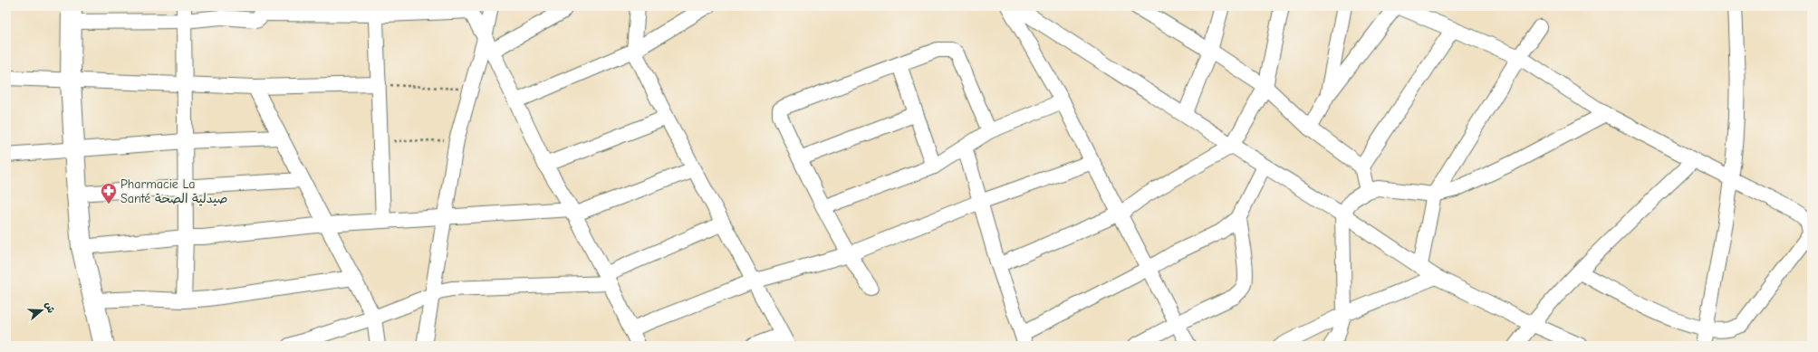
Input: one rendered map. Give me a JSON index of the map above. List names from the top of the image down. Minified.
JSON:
{"places":{"pharmacy":["Pharmacie La Santé صيدلية الصحة"]},"north":"right"}
